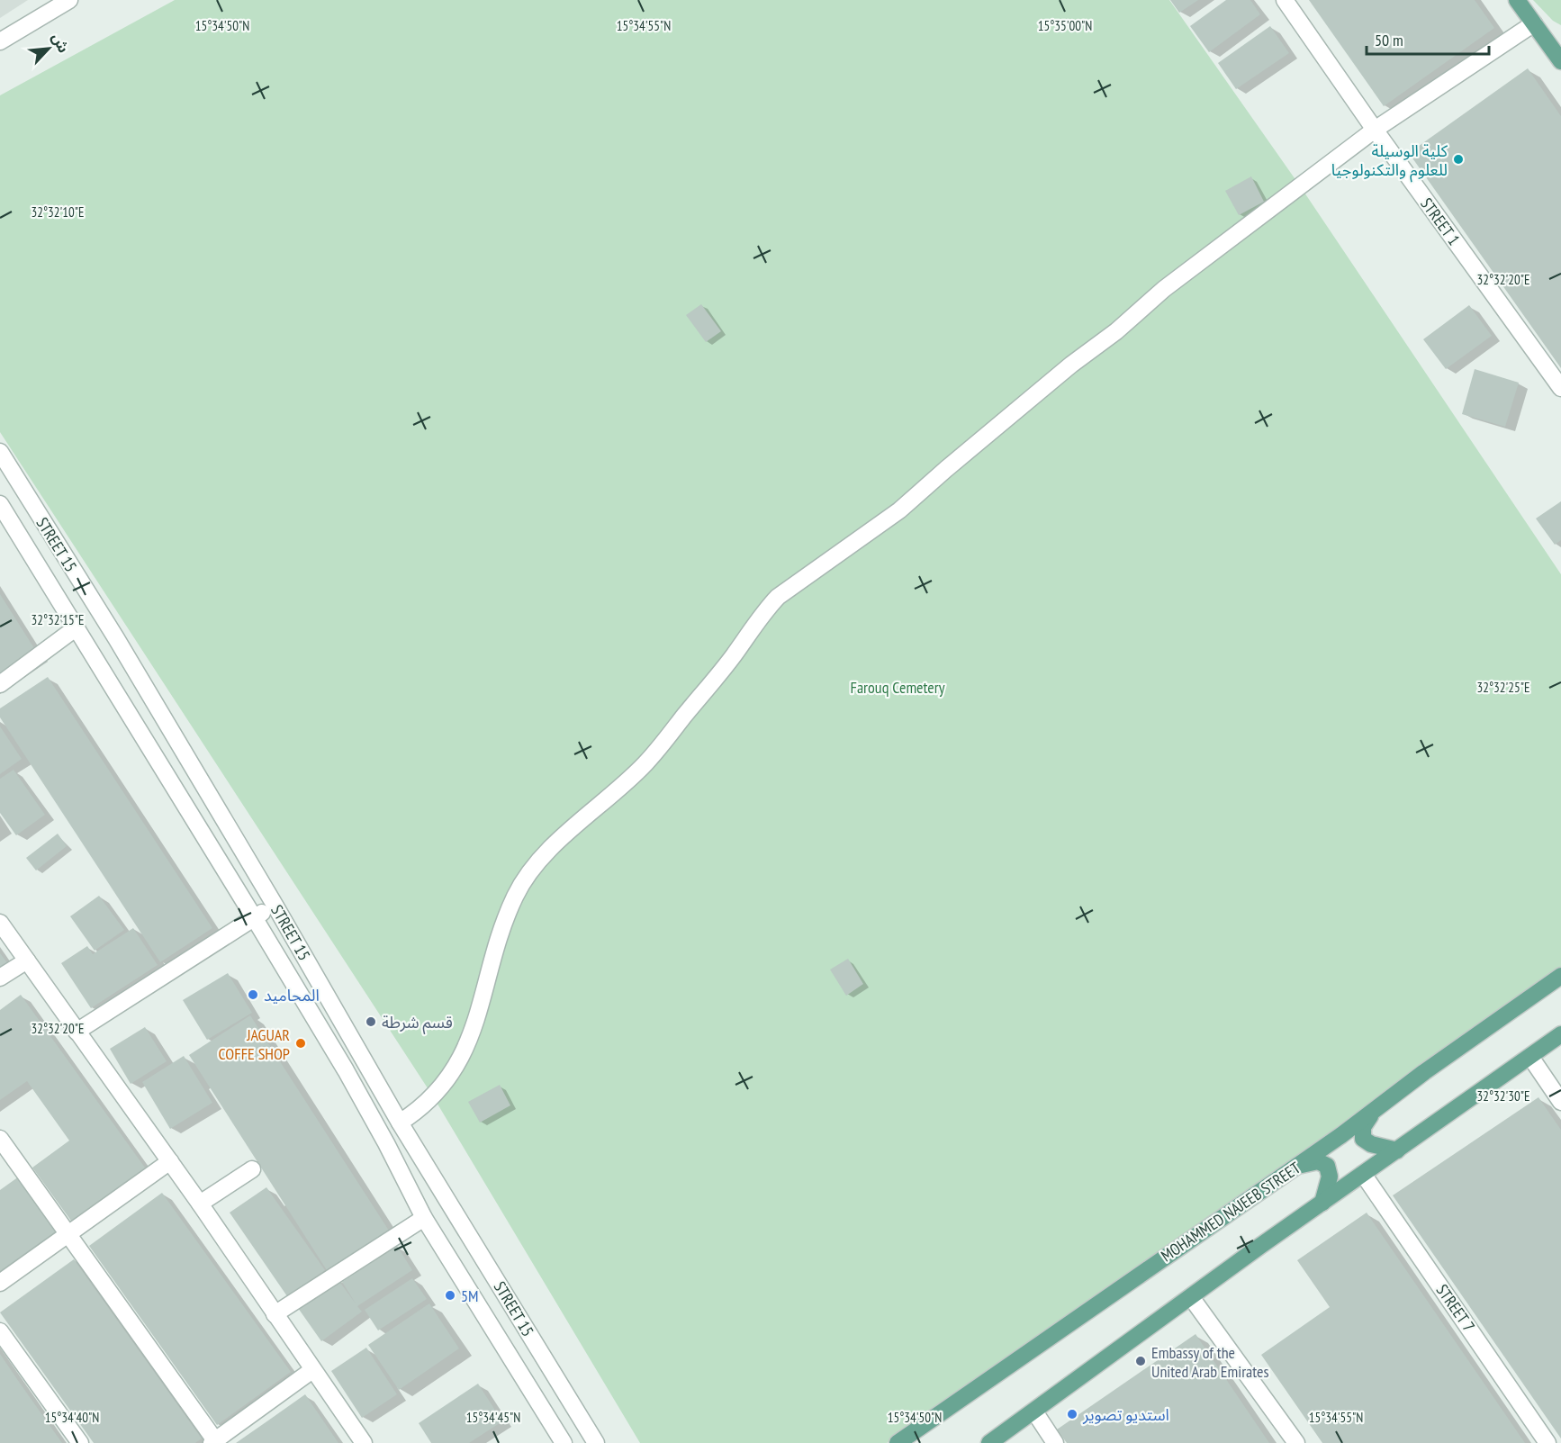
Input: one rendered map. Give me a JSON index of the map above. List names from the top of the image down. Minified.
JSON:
{"streets":{"main road":["MOHAMMED NAJEEB STREET"],"street":["STREET 1","STREET 15","STREET 7"]},"parks":["Farouq Cemetery"],"places":["كلية الوسيلة للعلوم والتكنولوجيا","المحاميد","قسم شرطة","JAGUAR COFFE SHOP","5M","Embassy of the United Arab Emirates","استديو تصوير"],"scale_bar":"50 m","north":"top right","coordinates":["15°34'50\"N","15°34'55\"N","15°35'00\"N","32°32'10\"E","32°32'20\"E","32°32'15\"E","32°32'25\"E","32°32'30\"E","15°34'40\"N","15°34'45\"N"]}
